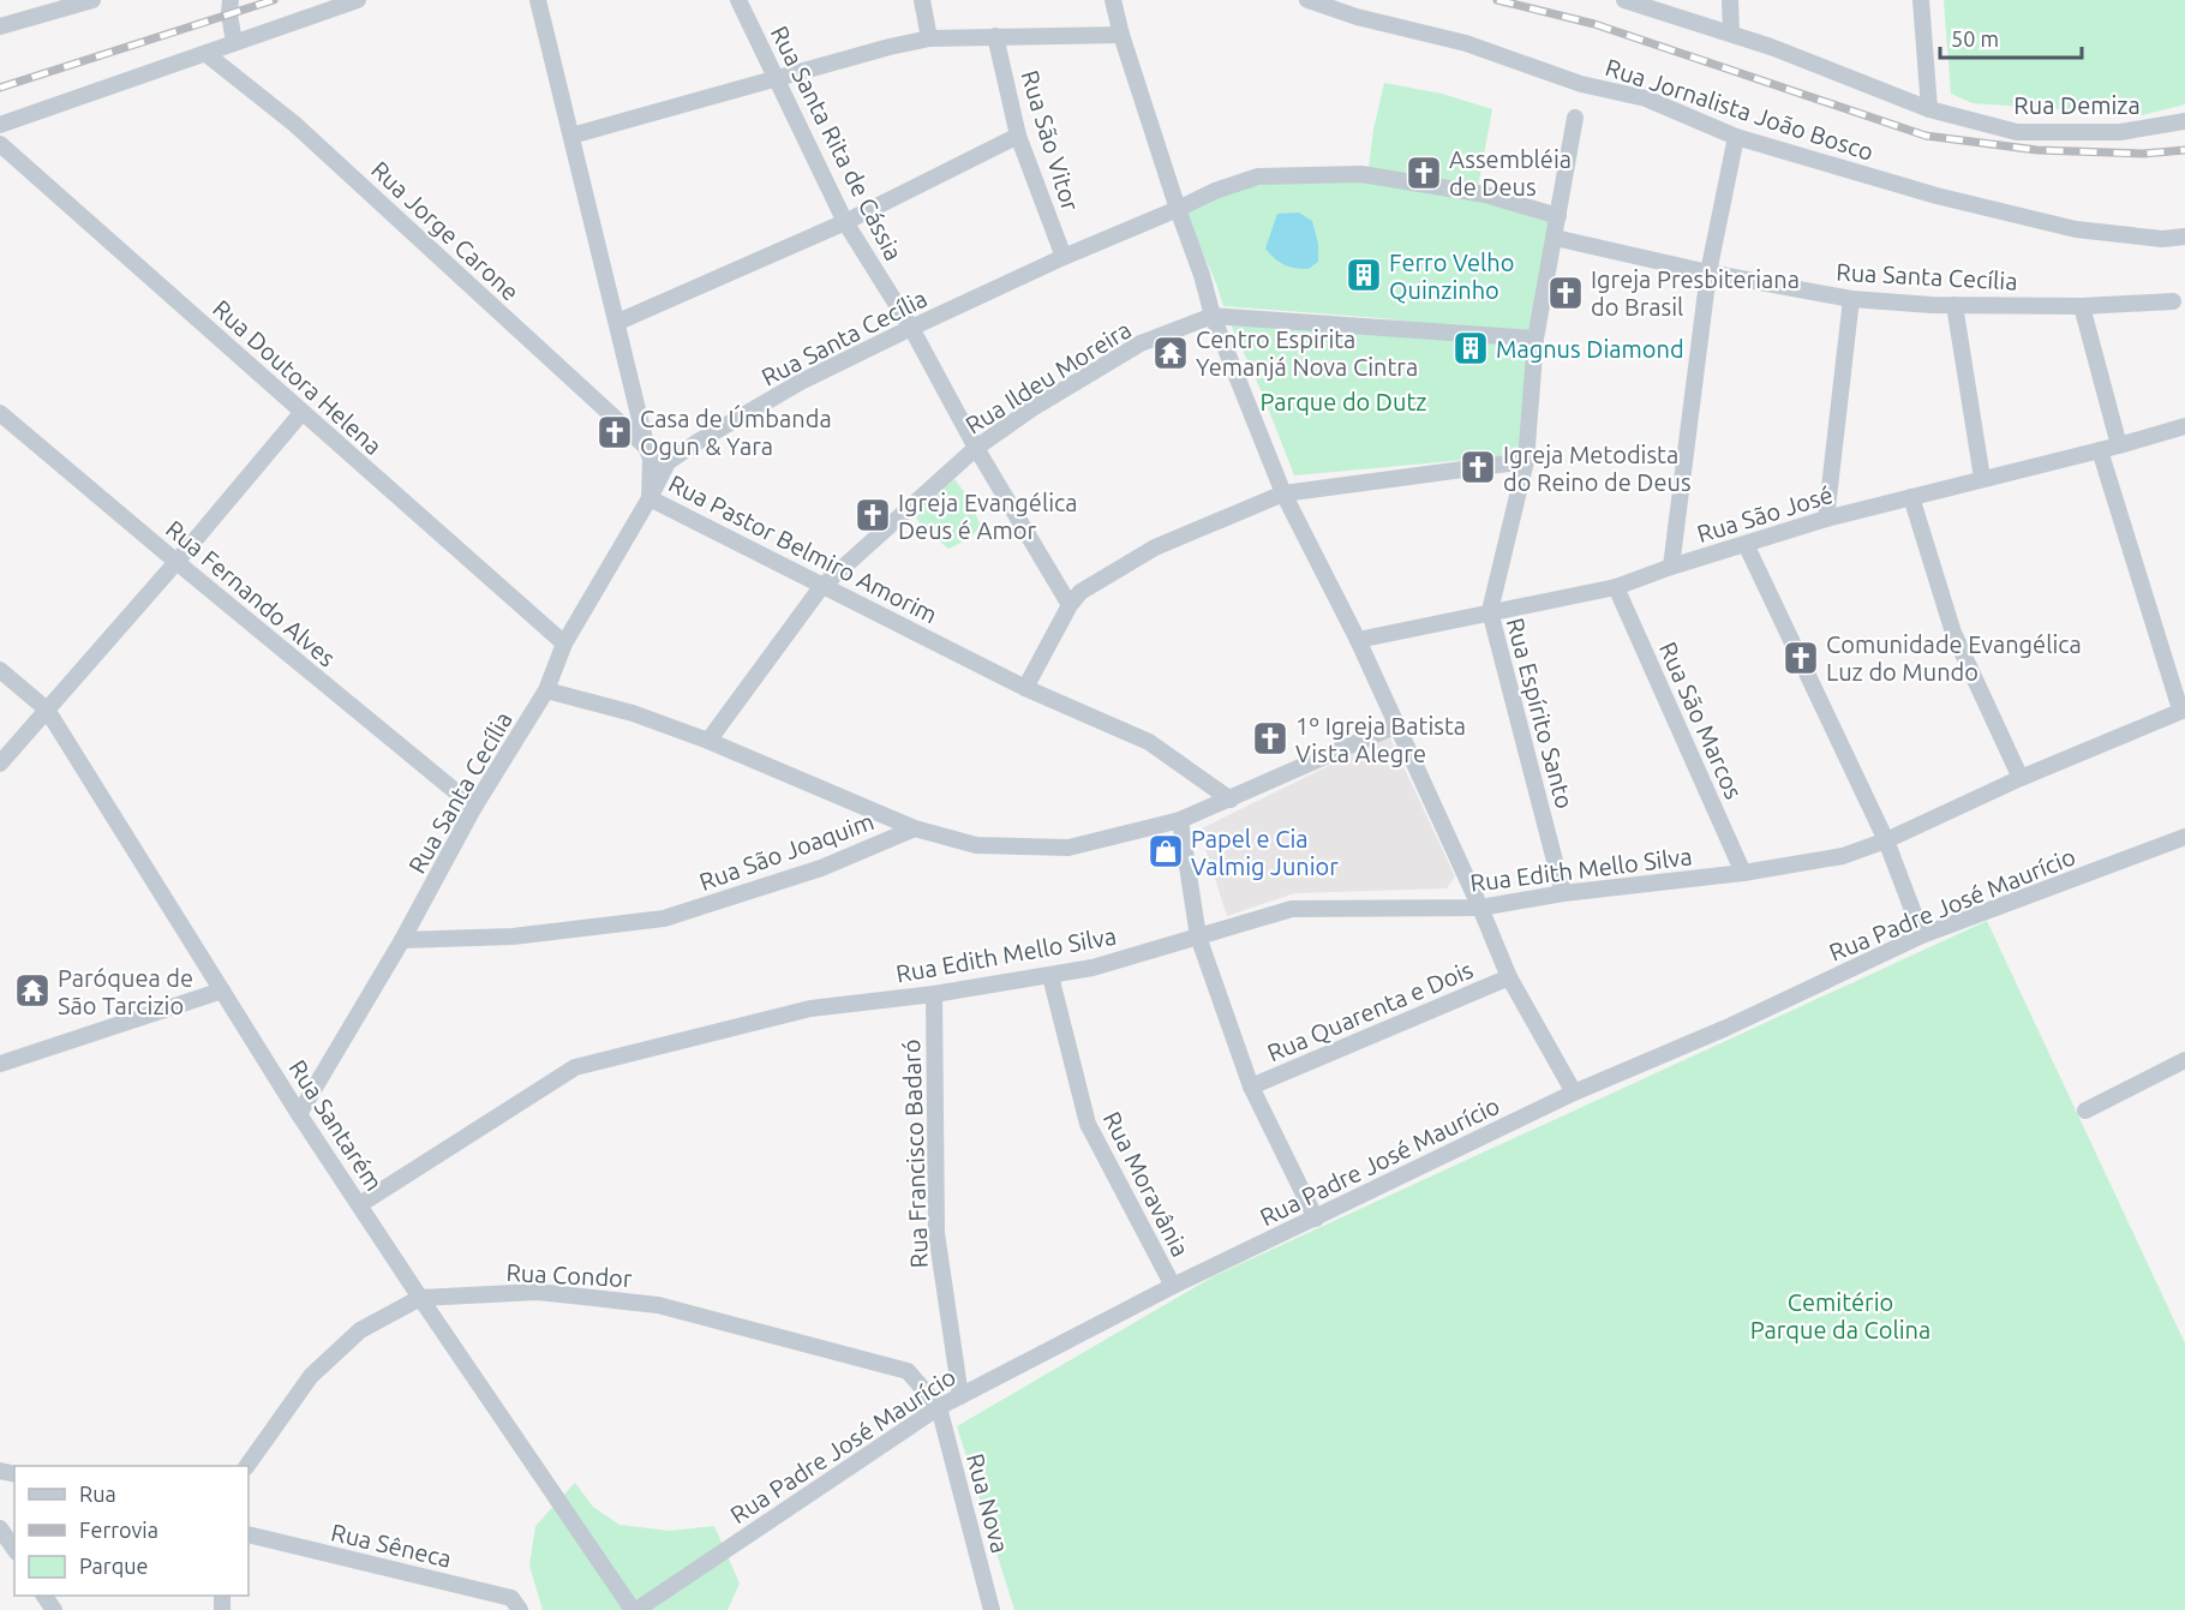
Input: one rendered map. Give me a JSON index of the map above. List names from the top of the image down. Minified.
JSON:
{"streets":{"street":["Rua Demiza","Rua Jornalista João Bosco","Rua São Vitor","Rua Santa Rita de Cássia","Rua Jorge Carone","Rua Santa Cecília","Rua Doutora Helena","Rua Ildeu Moreira","Rua São José","Rua Pastor Belmiro Amorim","Rua Fernando Alves","Rua Espírito Santo","Rua São Marcos","Rua São Joaquim","Rua Edith Mello Silva","Rua Padre José Maurício","Rua Quarenta e Dois","Rua Santarém","Rua Francisco Badaró","Rua Moravânia","Rua Condor","Rua Nova","Rua Sêneca"]},"crossings":[["Rua São Vitor","Rua Santa Cecília"],["Rua Santa Rita de Cássia","Rua Santa Cecília"],["Rua Santa Rita de Cássia","Rua Ildeu Moreira"],["Rua Jorge Carone","Rua Pastor Belmiro Amorim"],["Rua Santa Cecília","Rua Doutora Helena"],["Rua Santa Cecília","Rua Pastor Belmiro Amorim"],["Rua Santa Cecília","Rua Fernando Alves"],["Rua Santa Cecília","Rua Espírito Santo"],["Rua Santa Cecília","Rua São Joaquim"],["Rua Santa Cecília","Rua Santarém"],["Rua Ildeu Moreira","Rua Pastor Belmiro Amorim"],["Rua Ildeu Moreira","Rua Espírito Santo"],["Rua São José","Rua Espírito Santo"],["Rua São José","Rua São Marcos"],["Rua Espírito Santo","Rua Edith Mello Silva"],["Rua São Marcos","Rua Edith Mello Silva"],["Rua Edith Mello Silva","Rua Santarém"],["Rua Edith Mello Silva","Rua Francisco Badaró"],["Rua Edith Mello Silva","Rua Moravânia"],["Rua Padre José Maurício","Rua Santarém"],["Rua Padre José Maurício","Rua Francisco Badaró"],["Rua Padre José Maurício","Rua Moravânia"],["Rua Padre José Maurício","Rua Condor"],["Rua Padre José Maurício","Rua Nova"],["Rua Santarém","Rua Condor"],["Rua Condor","Rua Nova"]],"parks":["Parque do Dutz","Cemitério Parque da Colina"],"places":{"church":["Assembléia de Deus","Igreja Presbiteriana do Brasil","Casa de Úmbanda Ogun & Yara","Igreja Metodista do Reino de Deus","Igreja Evangélica Deus é Amor","Comunidade Evangélica Luz do Mundo","1º Igreja Batista Vista Alegre"],"building":["Ferro Velho Quinzinho","Magnus Diamond"],"temple":["Centro Espirita Yemanjá Nova Cintra","Paróquea de São Tarcizio"],"shop":["Papel e Cia Valmig Junior"]},"legend":["Rua","Ferrovia","Parque"],"scale_bar":"50 m"}
